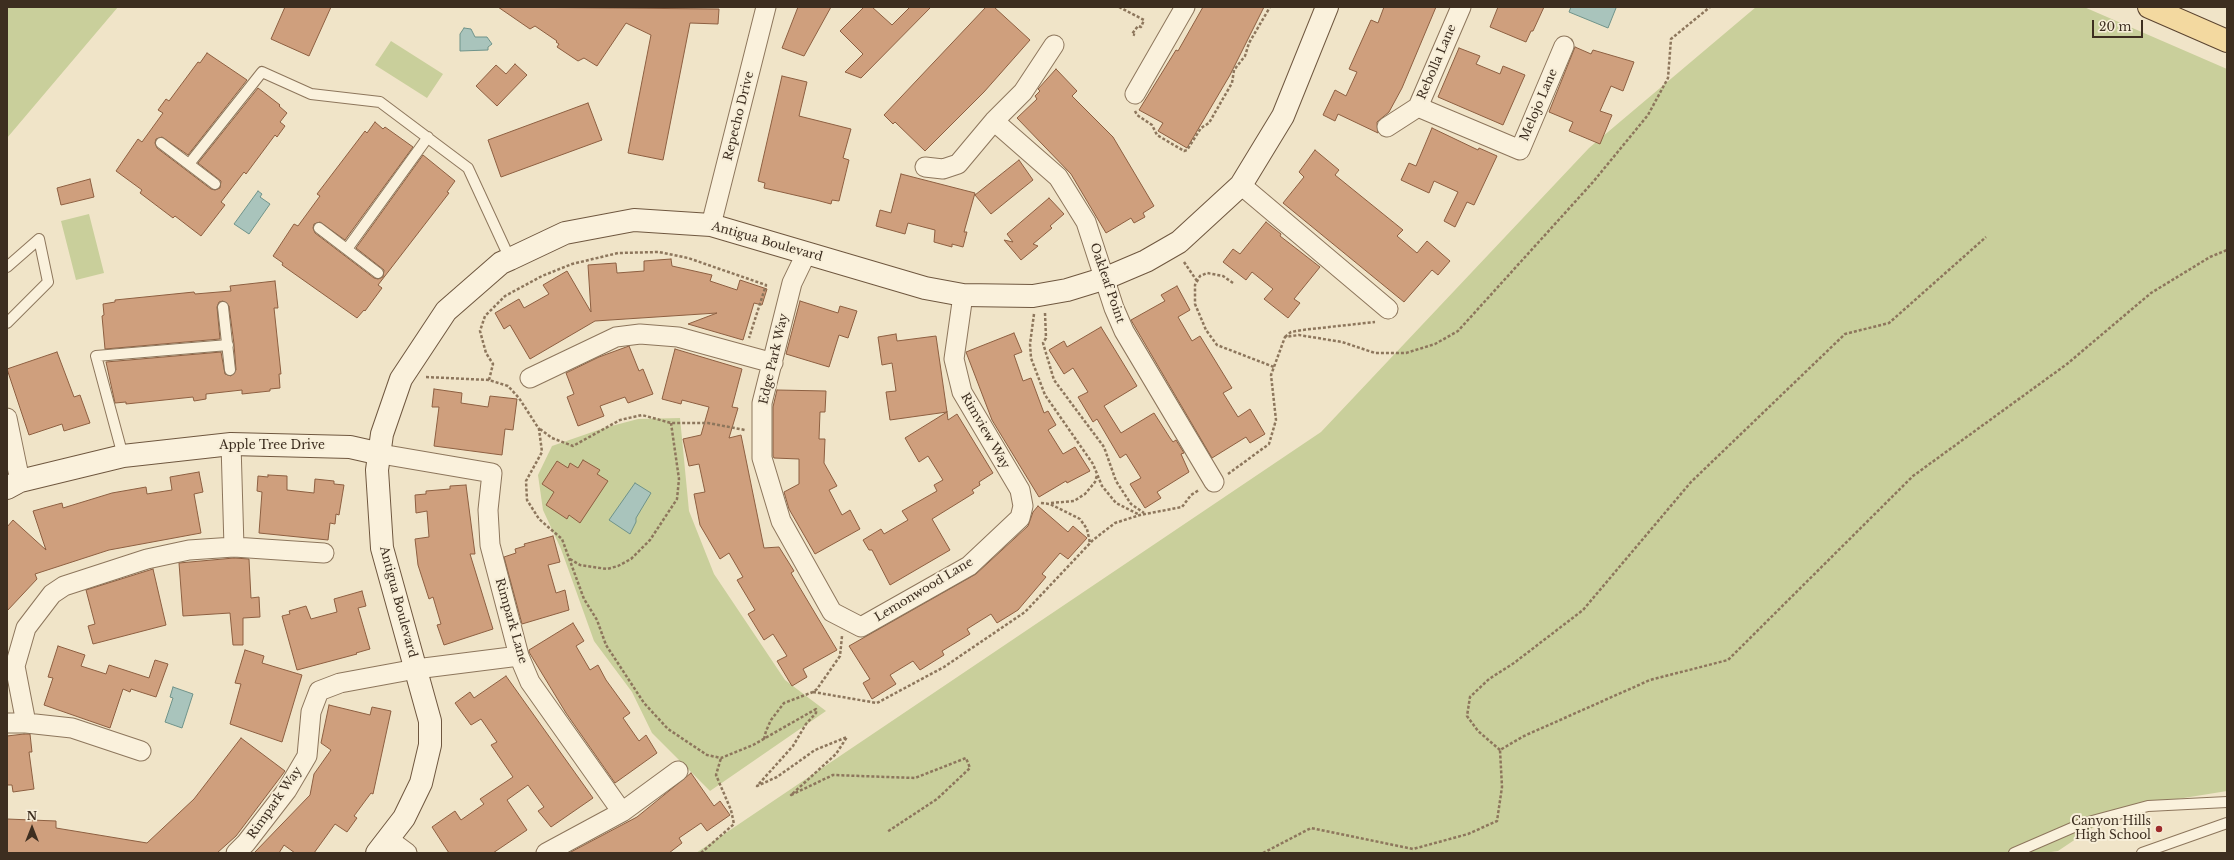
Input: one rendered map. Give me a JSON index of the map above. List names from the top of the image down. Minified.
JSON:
{"streets":{"street":["Rebolla Lane","Melojo Lane","Repecho Drive","Antigua Boulevard","Oakleaf Point","Edge Park Way","Rimview Way","Apple Tree Drive","Lemonwood Lane","Rimpark Lane","Rimpark Way"]},"crossings":[["Rebolla Lane","Melojo Lane"],["Repecho Drive","Antigua Boulevard"],["Antigua Boulevard","Oakleaf Point"],["Antigua Boulevard","Edge Park Way"],["Antigua Boulevard","Rimview Way"],["Antigua Boulevard","Apple Tree Drive"],["Antigua Boulevard","Rimpark Way"],["Edge Park Way","Lemonwood Lane"],["Rimview Way","Lemonwood Lane"],["Apple Tree Drive","Rimpark Lane"],["Rimpark Lane","Rimpark Way"]],"places":["Canyon Hills High School"],"scale_bar":"20 m","north":"top"}
